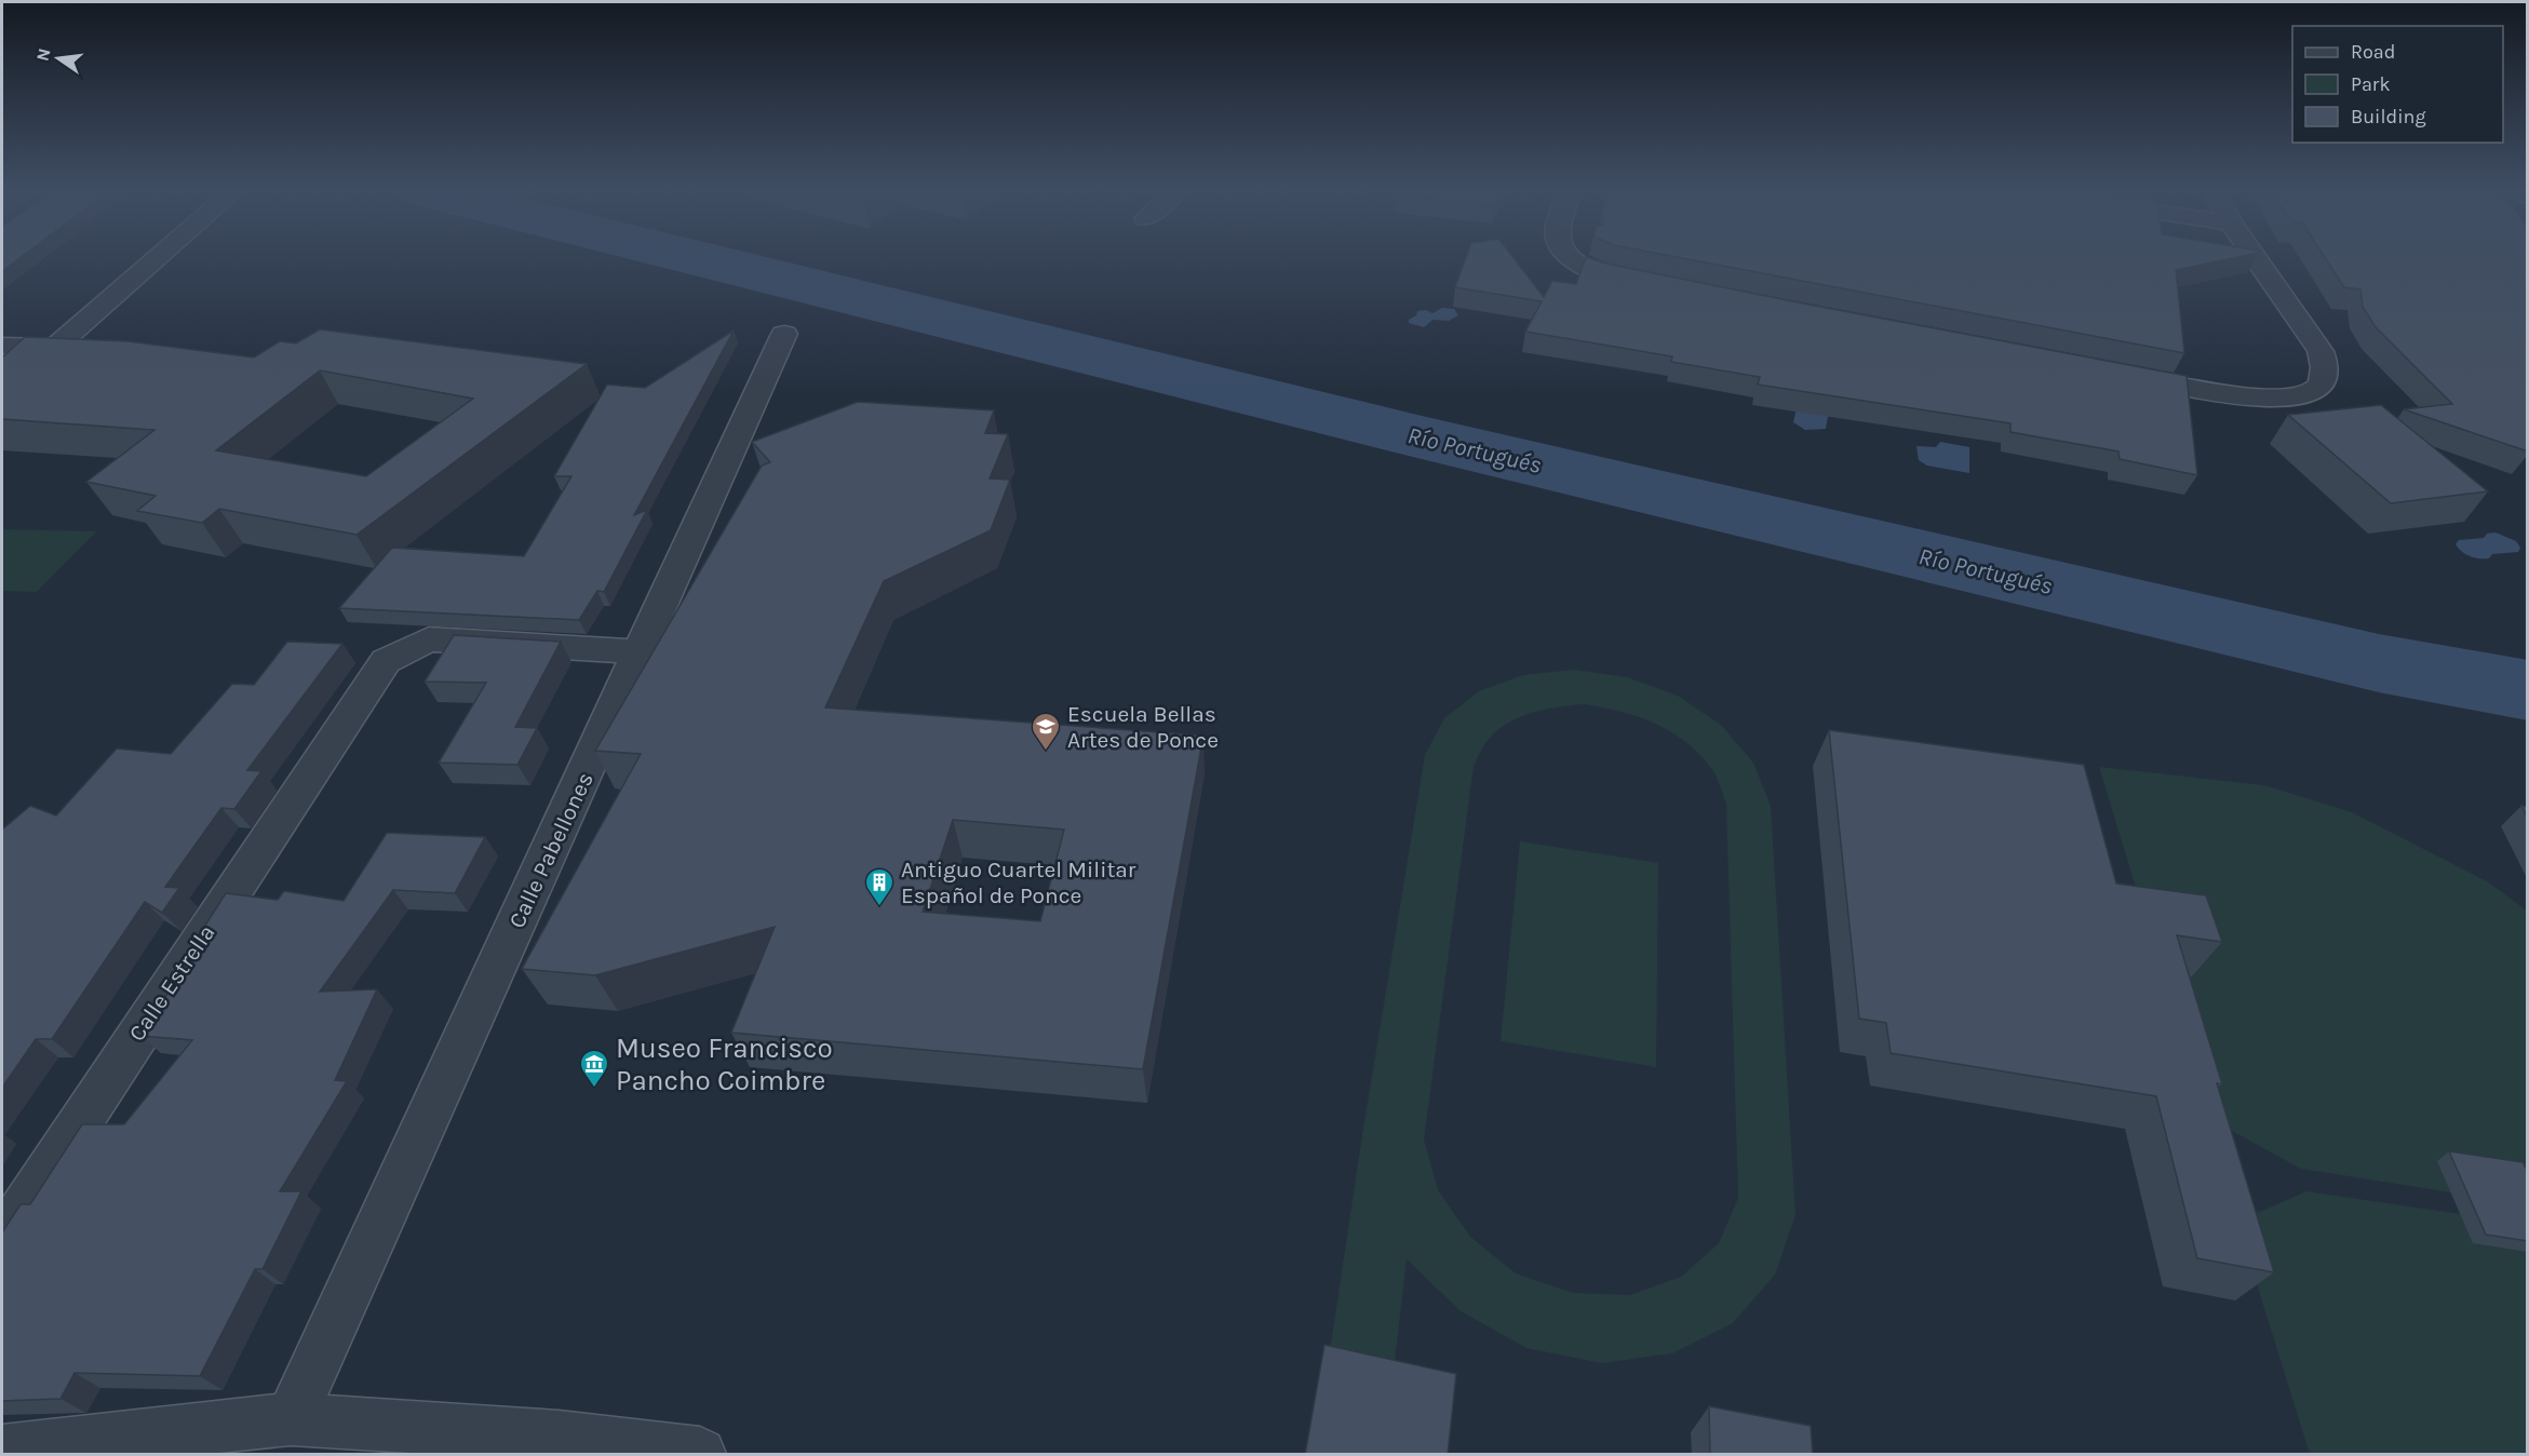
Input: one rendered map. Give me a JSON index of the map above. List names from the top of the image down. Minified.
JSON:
{"streets":{"street":["Calle Pabellones","Calle Estrella"]},"crossings":[["Calle Pabellones","Calle Estrella"]],"water":["Río Portugués"],"places":{"school or university":["Escuela Bellas Artes de Ponce"],"building":["Antiguo Cuartel Militar Español de Ponce"],"museum":["Museo Francisco Pancho Coimbre"]},"legend":["Road","Park","Building"],"north":"left"}
